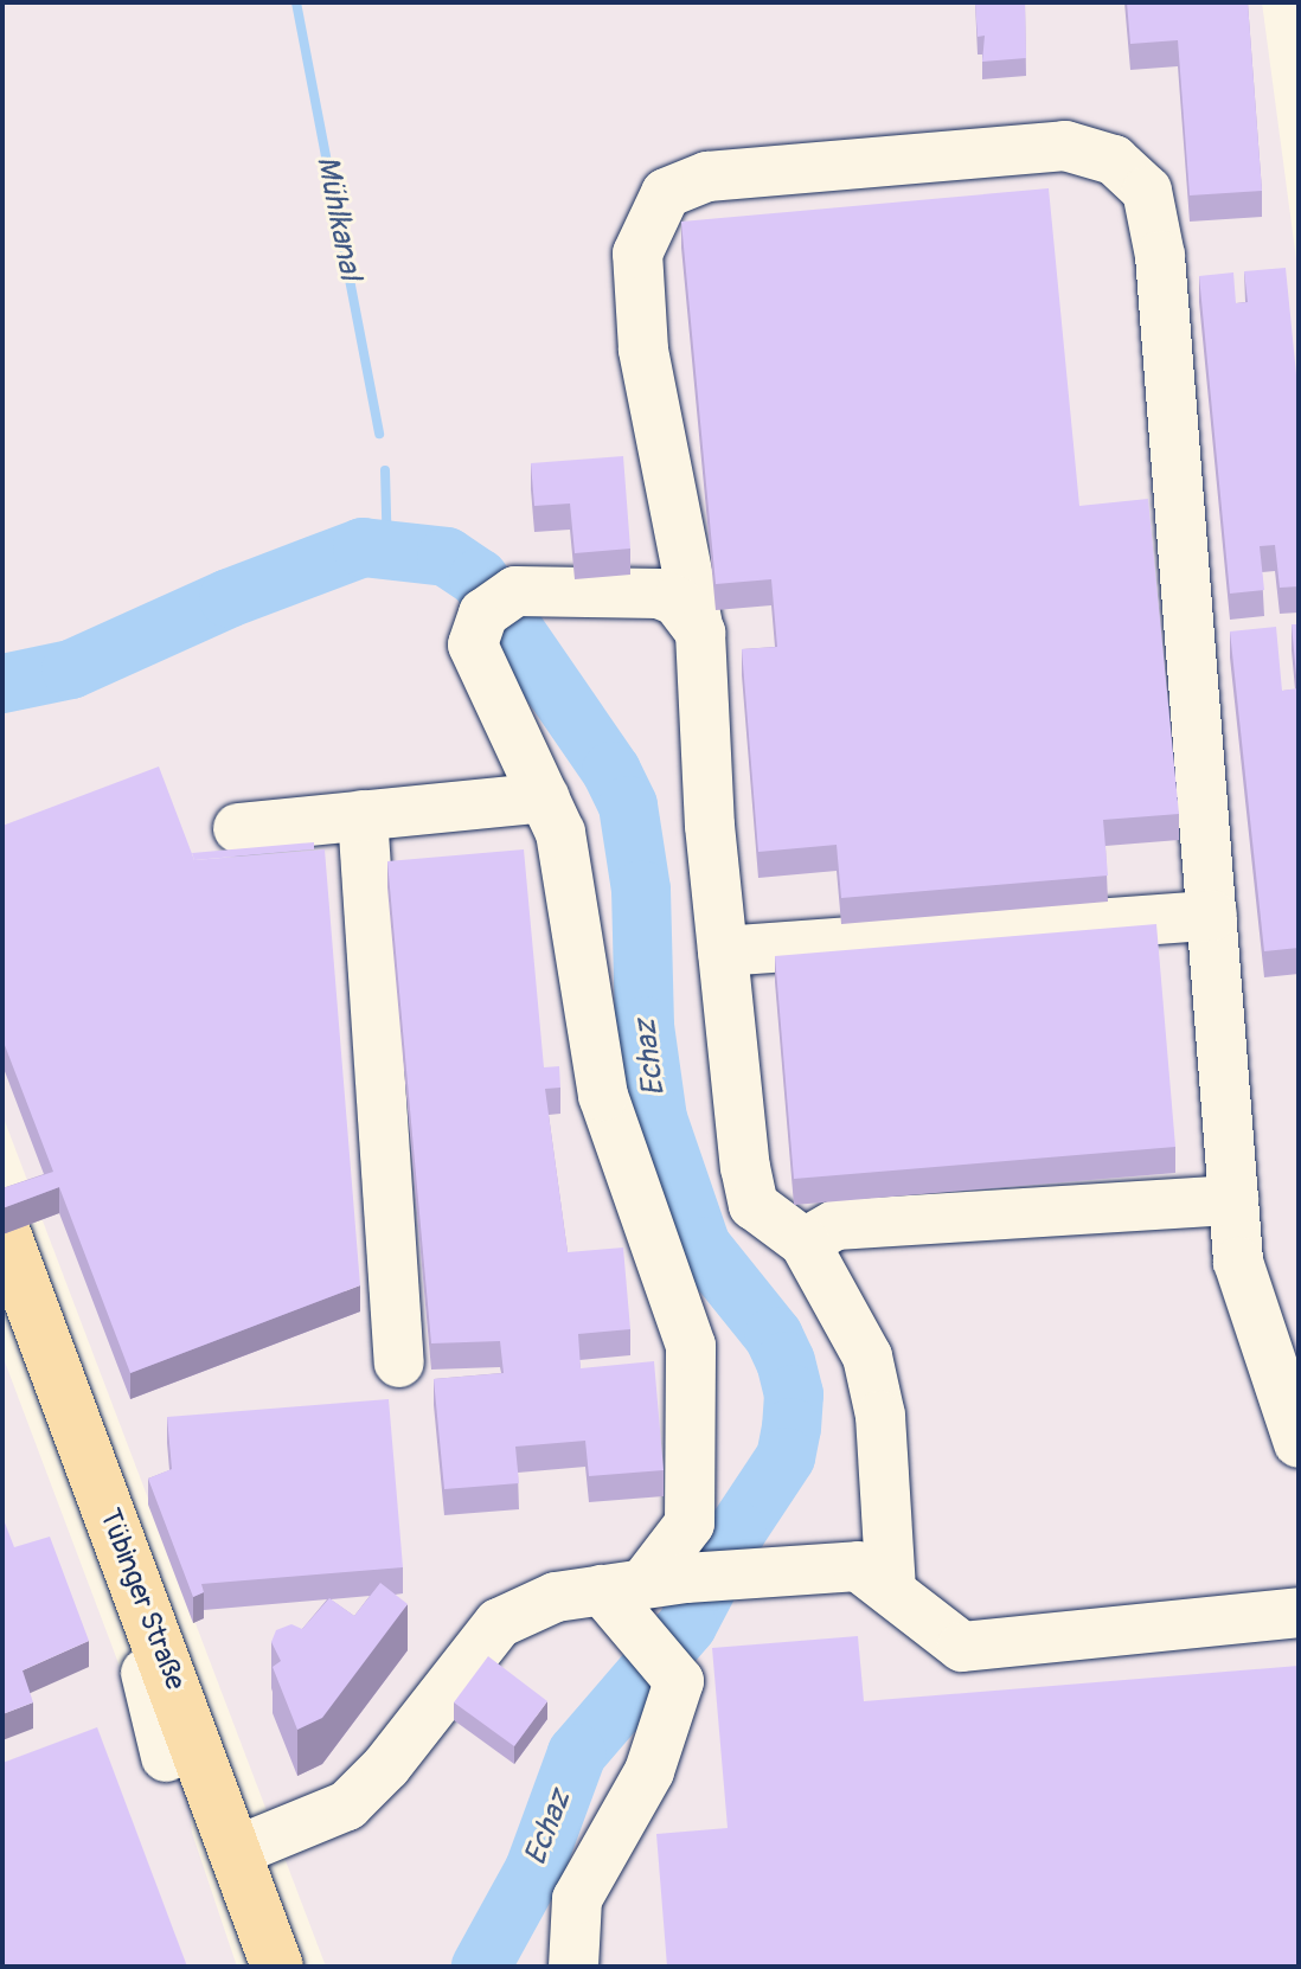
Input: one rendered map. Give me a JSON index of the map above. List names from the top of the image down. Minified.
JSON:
{"streets":{"main road":["Tübinger Straße"]},"water":["Mühlkanal","Echaz"]}
